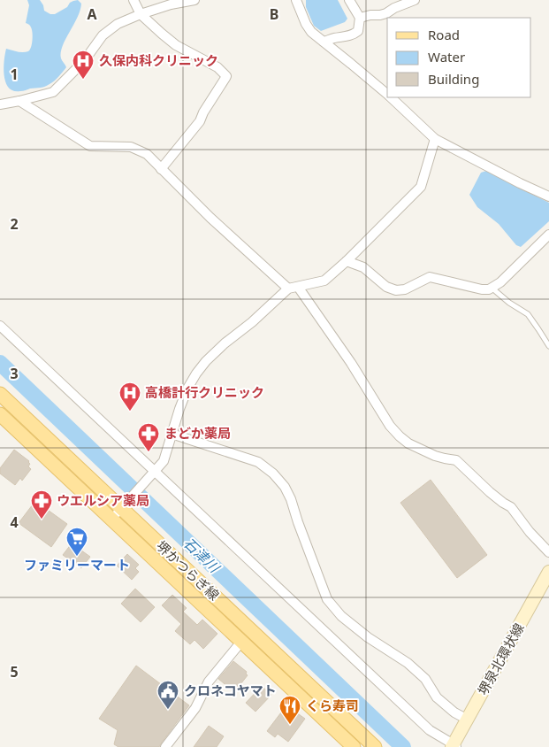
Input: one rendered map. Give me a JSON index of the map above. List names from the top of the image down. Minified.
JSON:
{"streets":{"main road":["堺かつらぎ線","堺泉北環状線"]},"water":["石津川"],"places":{"hospital":["久保内科クリニック","高橋計行クリニック"],"pharmacy":["まどか薬局","ウエルシア薬局"],"supermarket":["ファミリーマート"],"public building":["クロネコヤマト"],"restaurant":["くら寿司"]},"legend":["Road","Water","Building"],"grid":{"columns":["A","B"],"rows":["1","2","3","4","5"]}}
